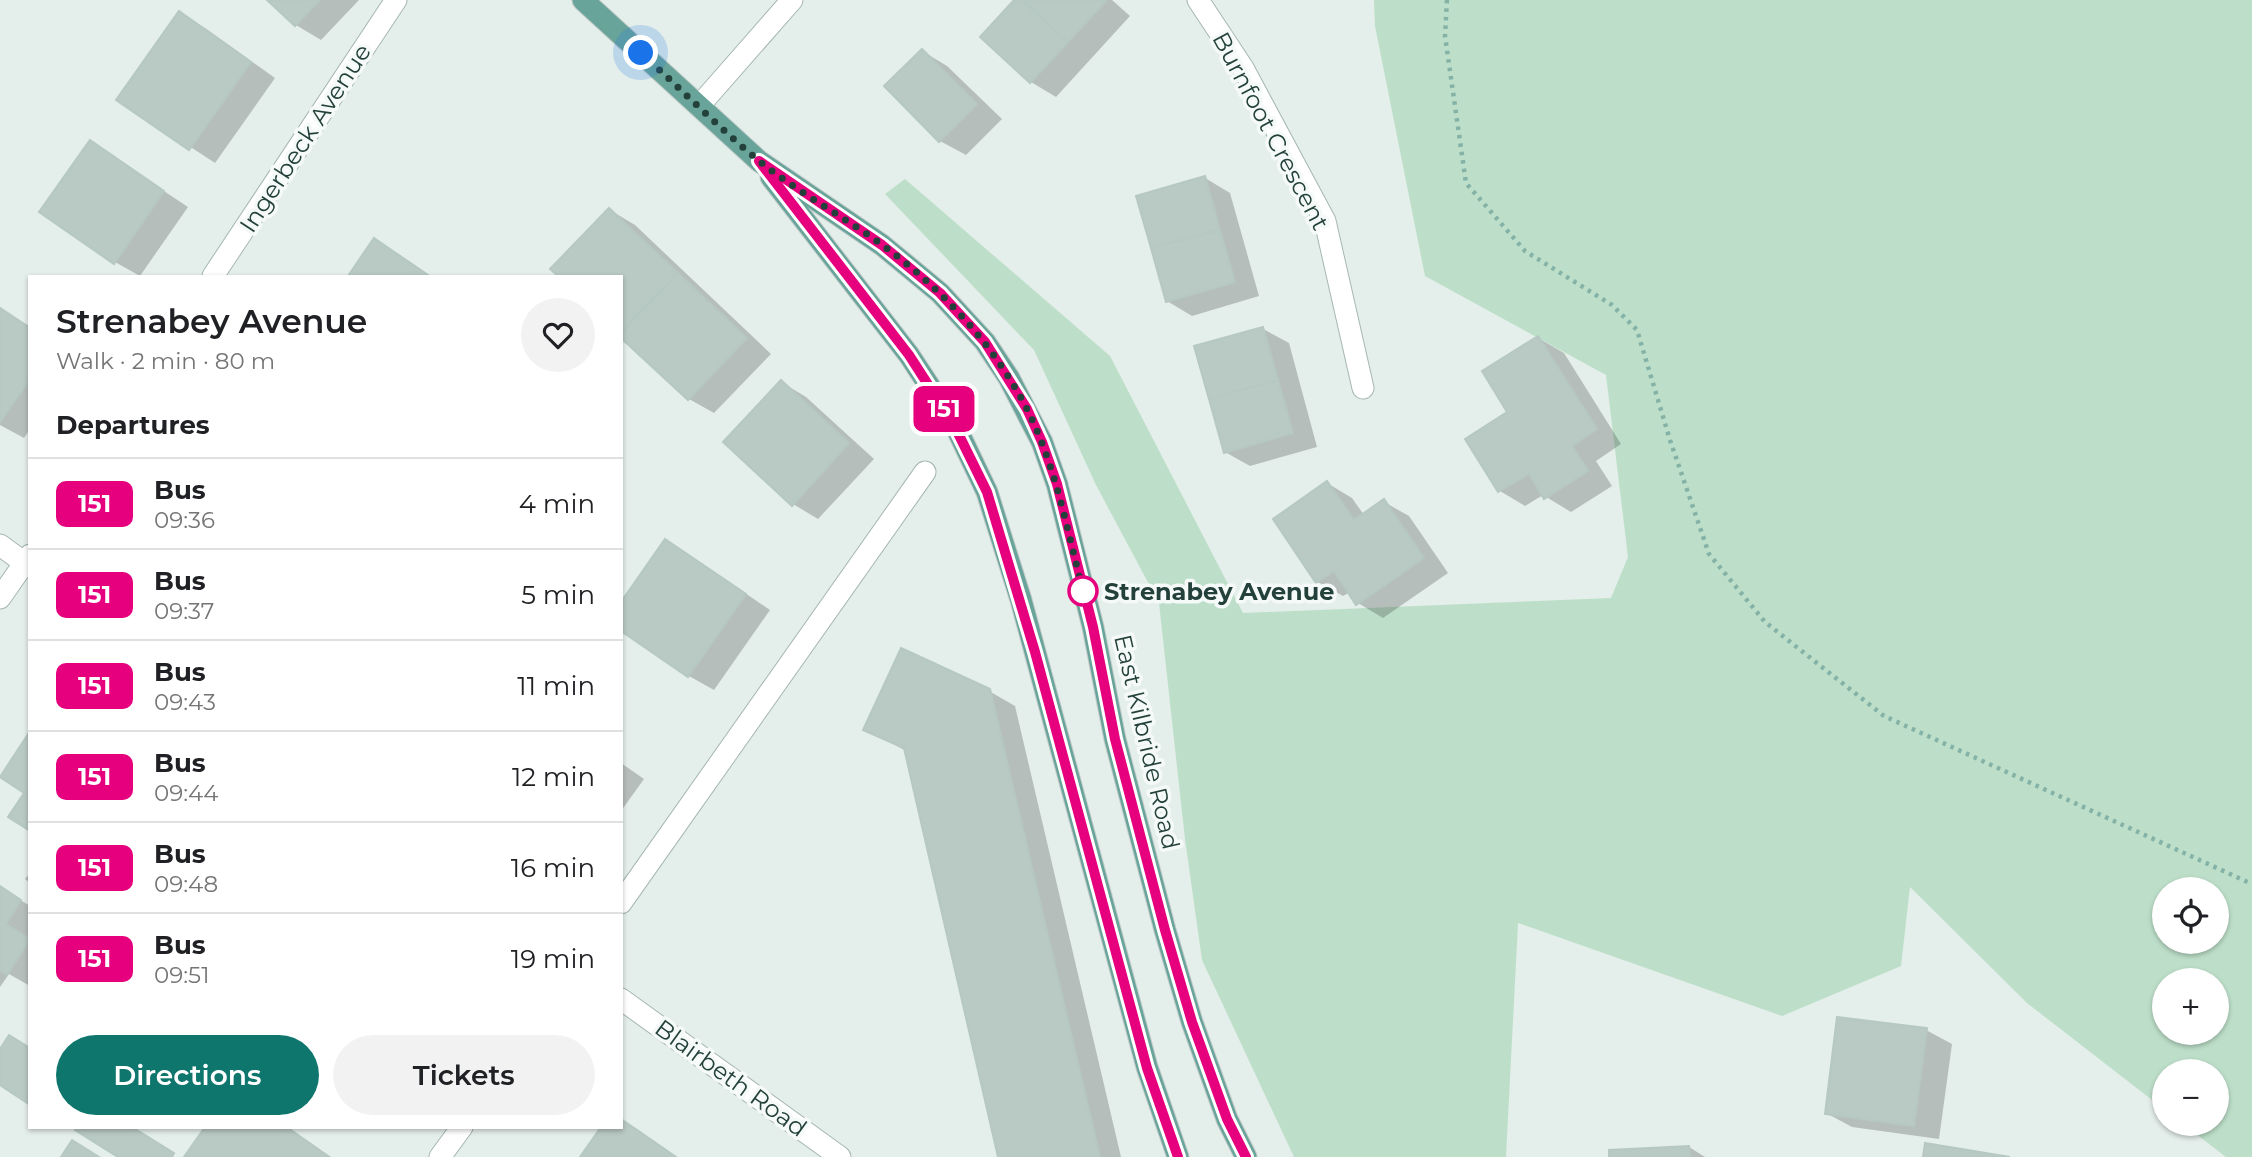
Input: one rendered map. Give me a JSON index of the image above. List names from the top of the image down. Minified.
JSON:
{"streets":{"main road":["East Kilbride Road"],"street":["Burnfoot Crescent","Ingerbeck Avenue","Blairbeth Road"]},"places":["Strenabey Avenue"],"lines":["bus line 151"],"page":{"on_map":"151","heading":[["Strenabey Avenue","Walk · 2 min · 80 m"],"Departures"],"list":[{"mark":"151","name":"Bus","note":"09:36","value":"4 min"},{"mark":"151","name":"Bus","note":"09:37","value":"5 min"},{"mark":"151","name":"Bus","note":"09:43","value":"11 min"},{"mark":"151","name":"Bus","note":"09:44","value":"12 min"},{"mark":"151","name":"Bus","note":"09:48","value":"16 min"},{"mark":"151","name":"Bus","note":"09:51","value":"19 min"}],"map_buttons":["+","−"],"buttons":["Directions","Tickets"]}}
